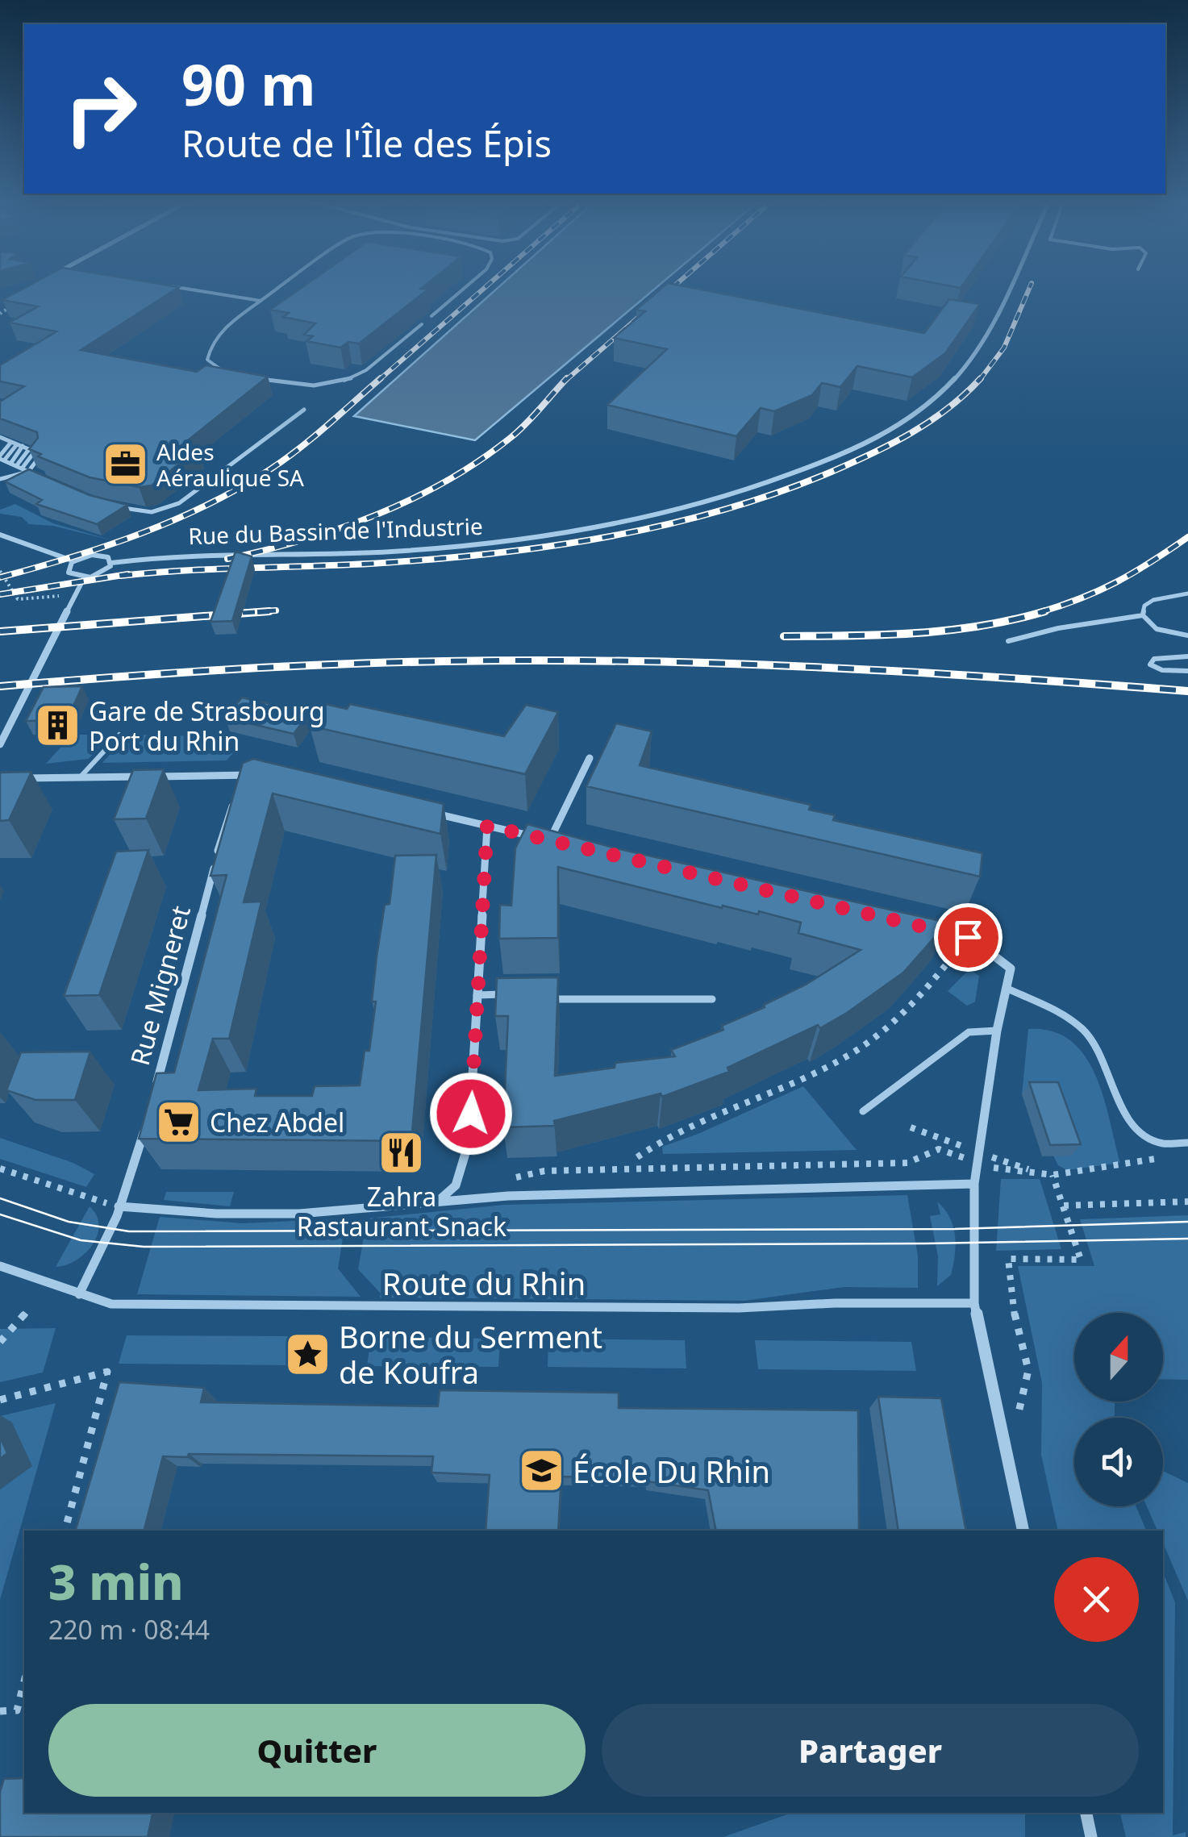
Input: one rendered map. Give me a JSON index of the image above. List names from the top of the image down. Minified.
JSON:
{"streets":{"street":["Rue du Bassin de l'Industrie","Rue Migneret","Route du Rhin"]},"places":{"office":["Aldes Aéraulique SA"],"building":["Gare de Strasbourg Port du Rhin"],"supermarket":["Chez Abdel"],"restaurant":["Zahra Rastaurant Snack"],"place":["Borne du Serment de Koufra"],"school or university":["École Du Rhin"]},"north":"top","page":{"turn":["90 m","Route de l'Île des Épis"],"heading":["3 min","220 m · 08:44"],"buttons":["Quitter","Partager"]}}
